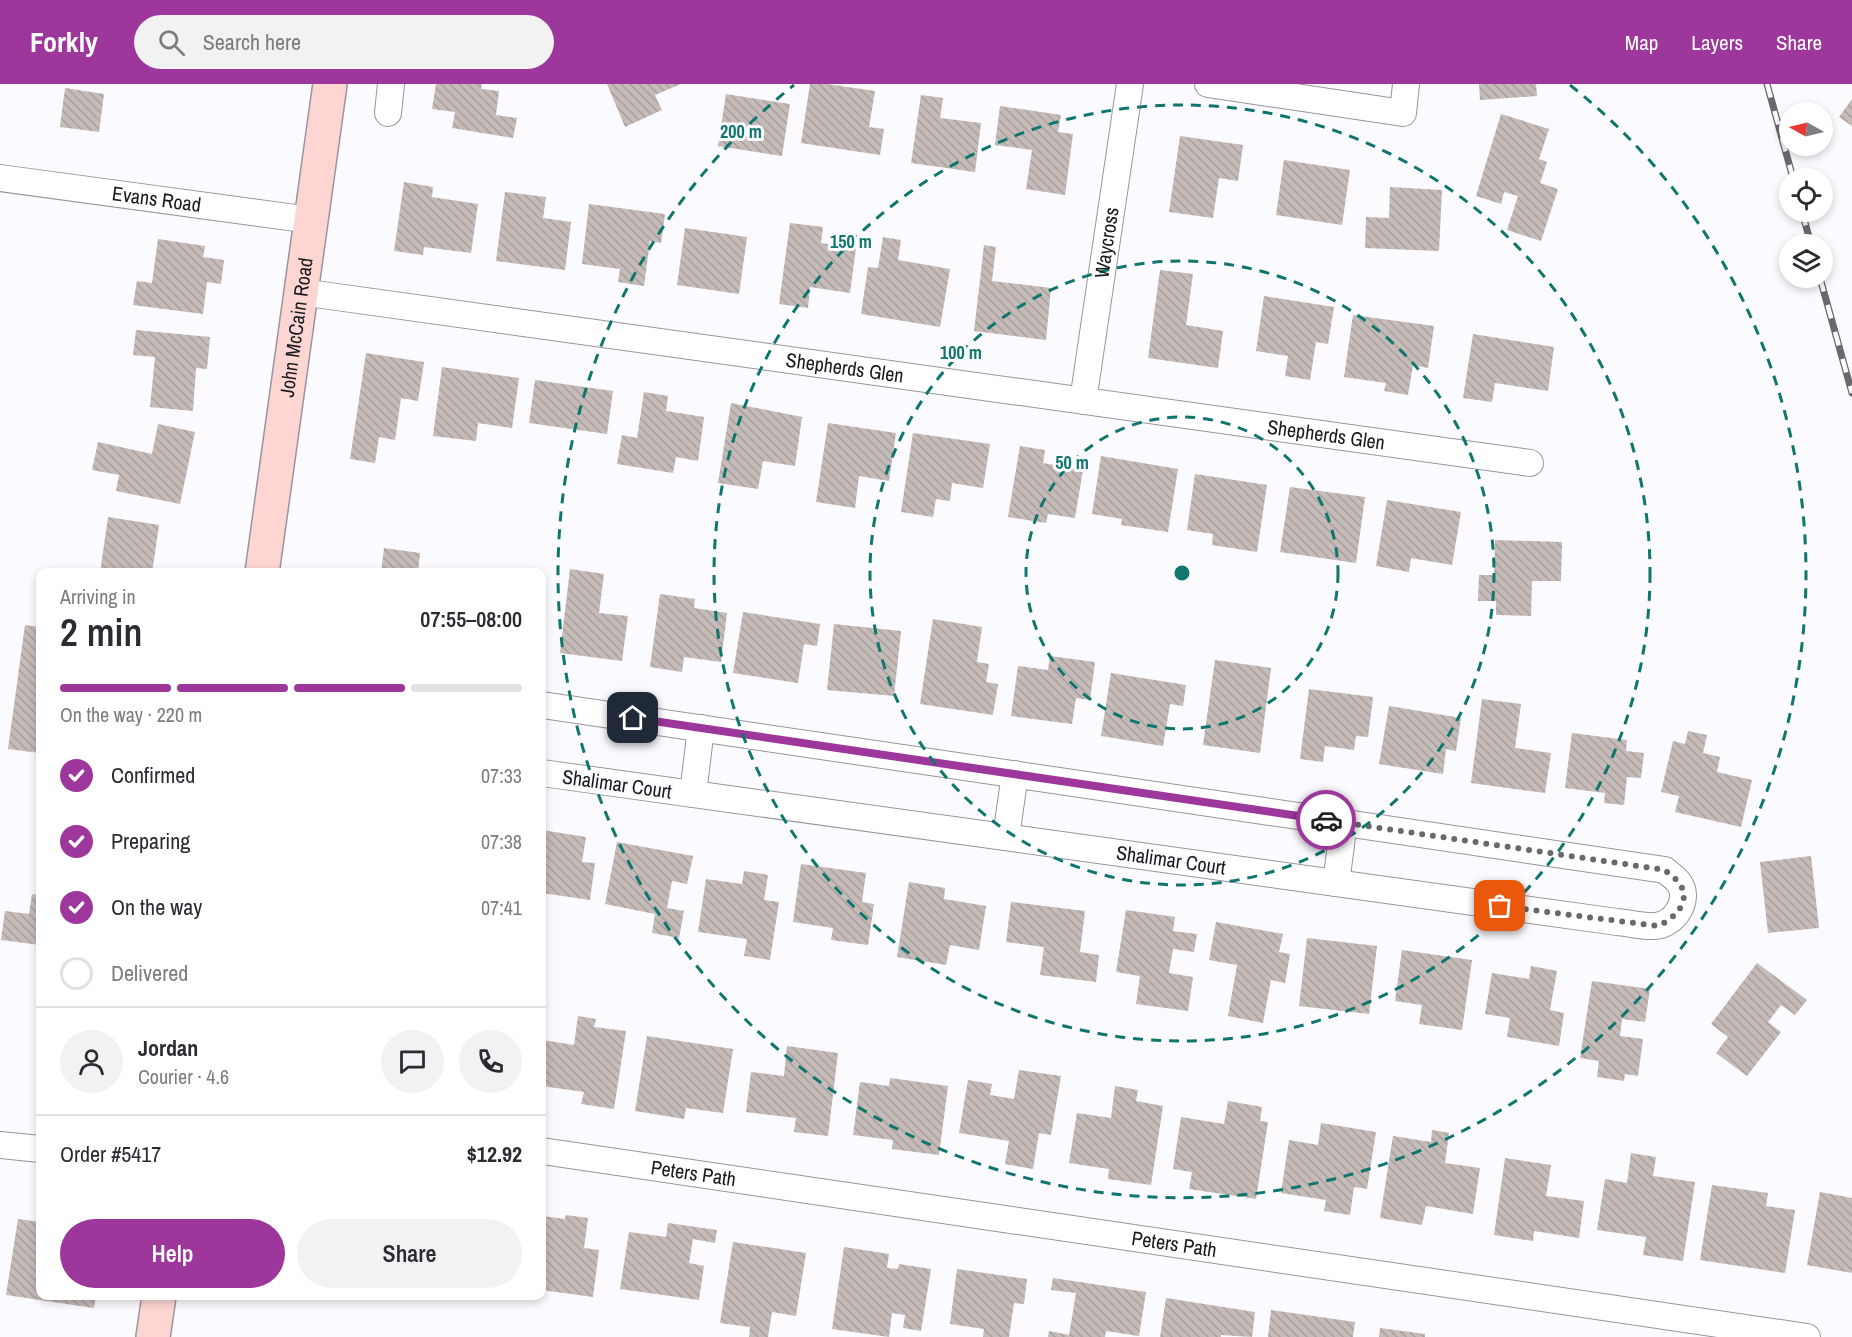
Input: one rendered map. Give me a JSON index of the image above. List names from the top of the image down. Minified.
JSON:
{"streets":{"main road":["John McCain Road"],"street":["Evans Road","Waycross","Shepherds Glen","Shalimar Court","Peters Path"]},"crossings":[["Evans Road","John McCain Road"],["Waycross","Shepherds Glen"],["John McCain Road","Shepherds Glen"]],"north":"left","page":{"header":"Forkly","search":"Search here","nav":["Map","Layers","Share"],"heading":["2 min","Arriving in","07:55–08:00"],"panel":["Jordan","Courier · 4.6","Order #5417","$12.92"],"bar":"On the way · 220 m","list":[["Confirmed","07:33"],["Preparing","07:38"],["On the way","07:41"],"Delivered"],"buttons":["Help","Share"]},"rings":["200 m","150 m","100 m","50 m"]}
